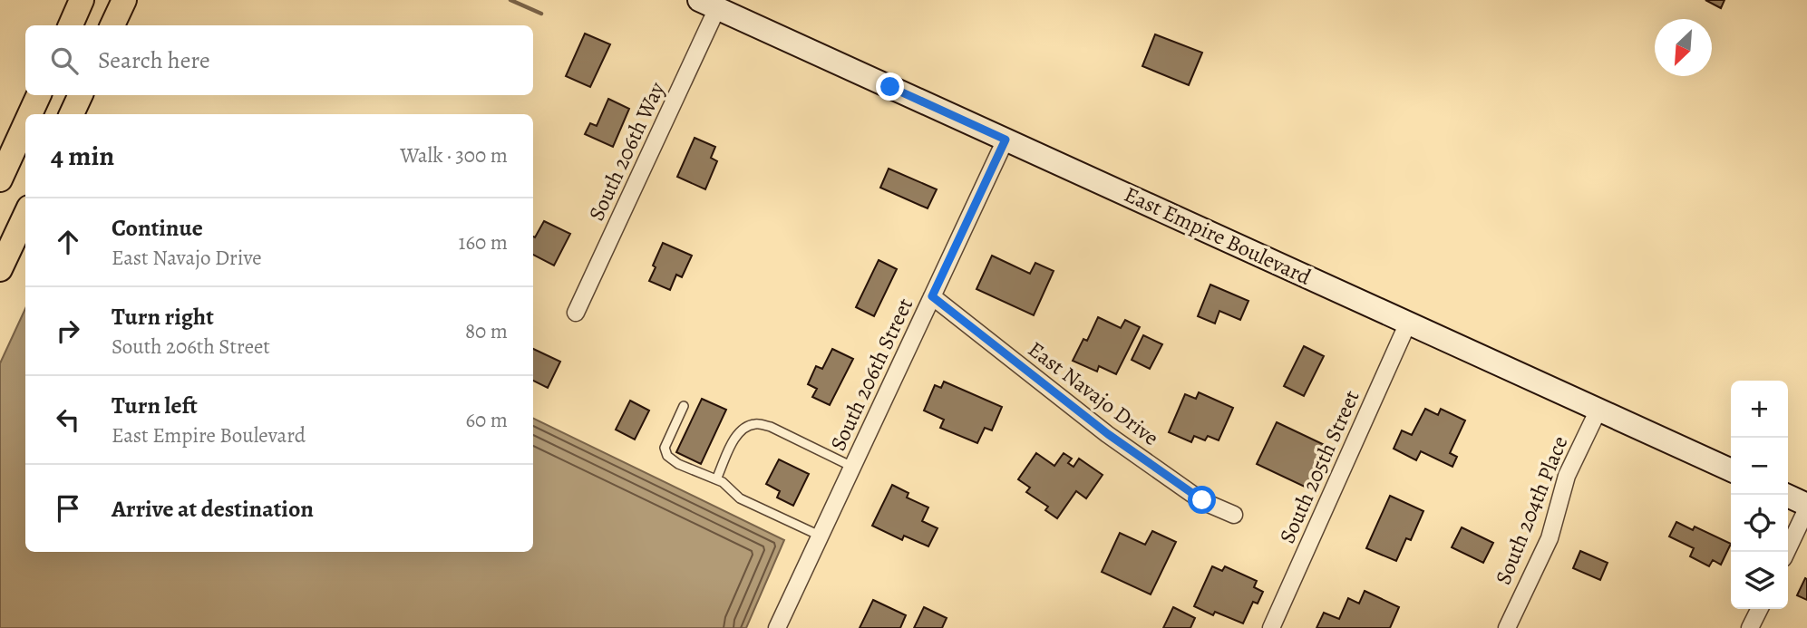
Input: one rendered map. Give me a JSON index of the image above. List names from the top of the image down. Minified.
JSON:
{"streets":{"main road":["East Empire Boulevard"],"street":["South 206th Way","South 206th Street","East Navajo Drive","South 205th Street","South 204th Place"]},"crossings":[["South 206th Way","East Empire Boulevard"],["East Empire Boulevard","South 206th Street"],["East Empire Boulevard","South 205th Street"],["East Empire Boulevard","South 204th Place"],["South 206th Street","East Navajo Drive"]],"north":"bottom left","page":{"search":"Search here","heading":["4 min","Walk · 300 m"],"list":[["Continue","East Navajo Drive","160 m"],["Turn right","South 206th Street","80 m"],["Turn left","East Empire Boulevard","60 m"],"Arrive at destination"],"map_buttons":["+","−"]}}
